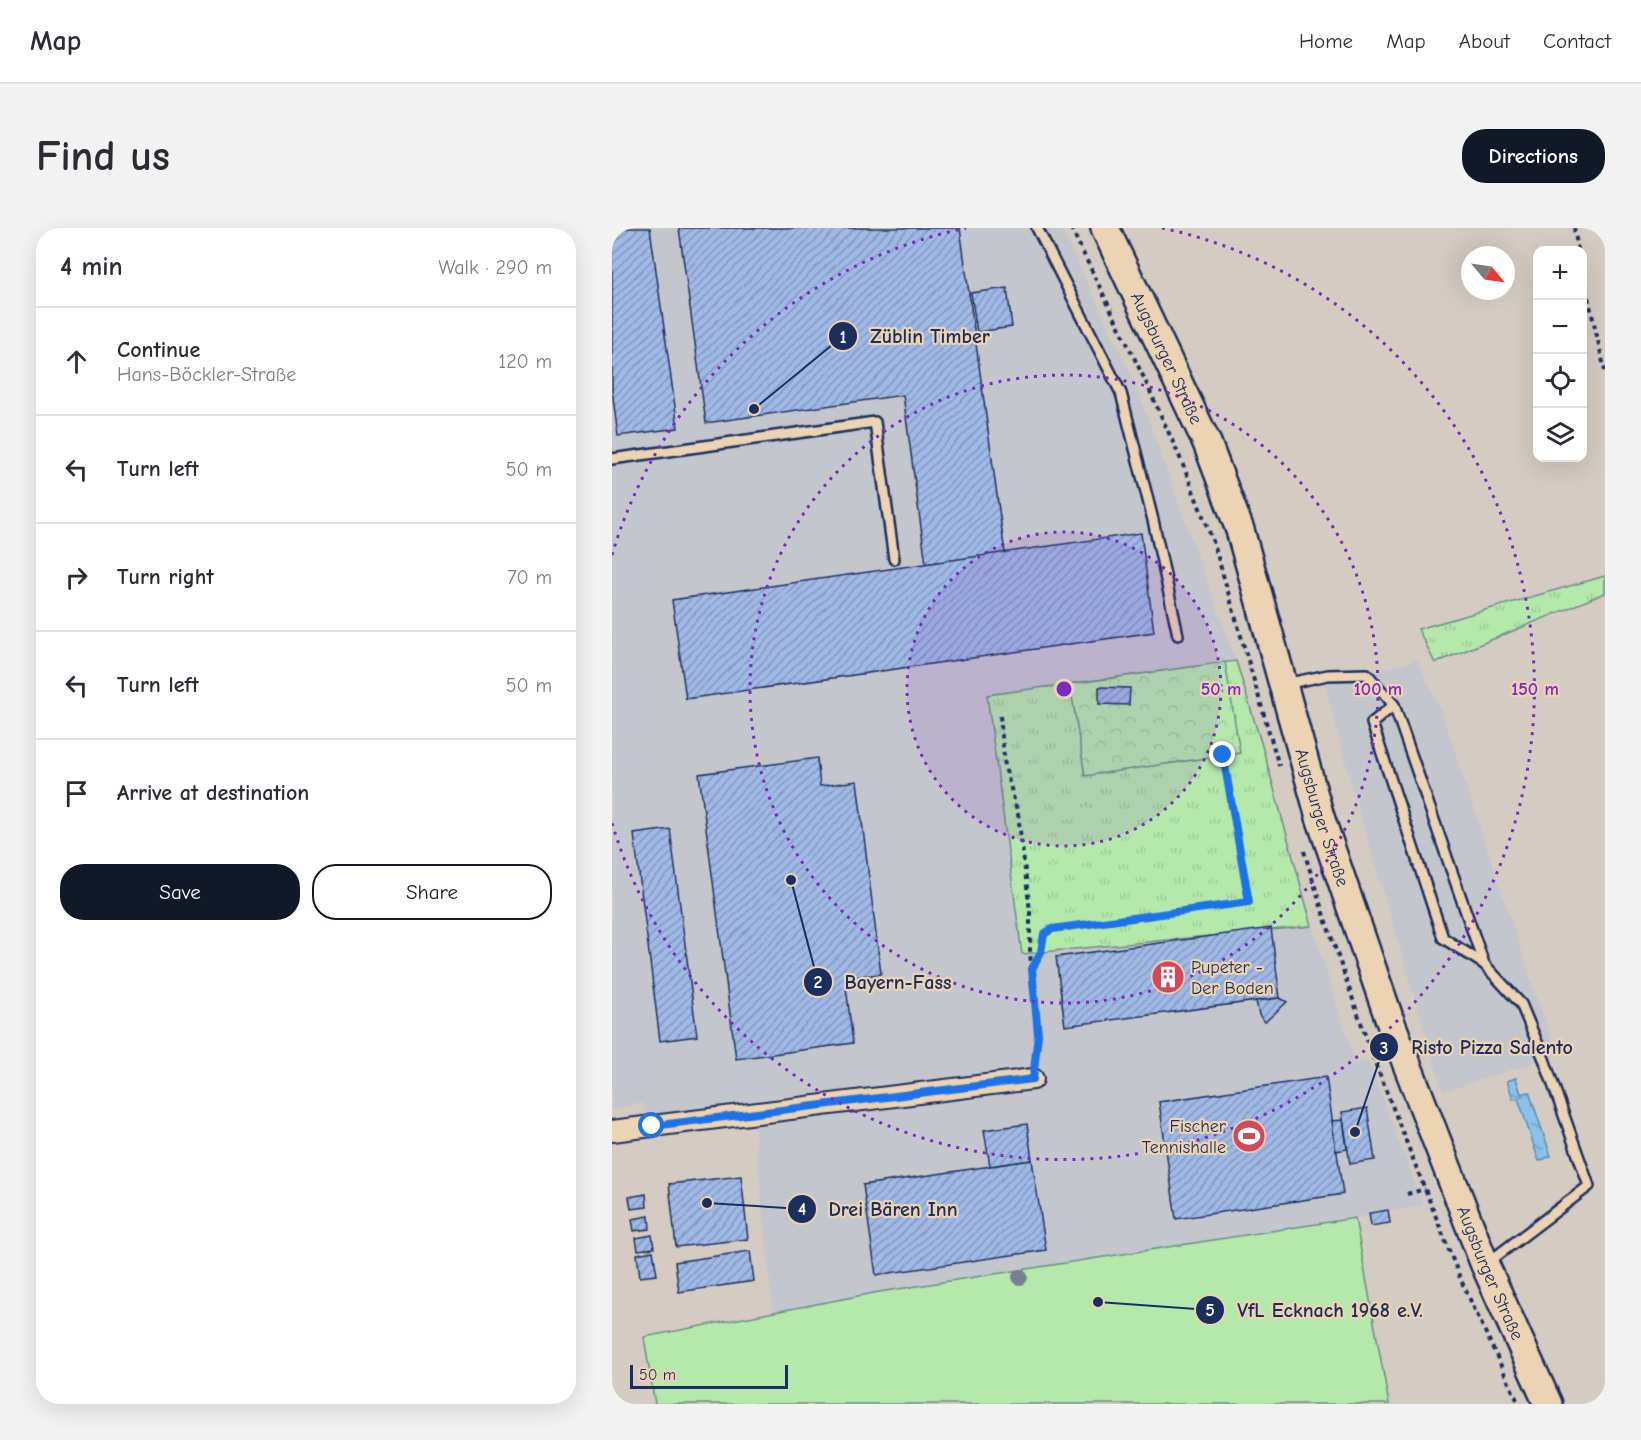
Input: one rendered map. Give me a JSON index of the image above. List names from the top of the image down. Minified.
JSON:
{"streets":{"main road":["Augsburger Straße"]},"places":{"other":["Züblin Timber","Bayern-Fass","Risto Pizza Salento","Drei Bären Inn","VfL Ecknach 1968 e.V."],"building":["Pupeter - Der Boden"],"sports":["Fischer Tennishalle"]},"scale_bar":"50 m","north":"bottom right","page":{"header":"Map","nav":["Home","Map","About","Contact"],"buttons":["Directions",["Save","Share"]],"title":"Find us","heading":["4 min","Walk · 290 m"],"map_buttons":["+","−"],"list":[["Continue","Hans-Böckler-Straße","120 m"],["Turn left","50 m"],["Turn right","70 m"],["Turn left","50 m"],"Arrive at destination"],"scale":"50 m"},"rings":["50 m","100 m","150 m"]}
